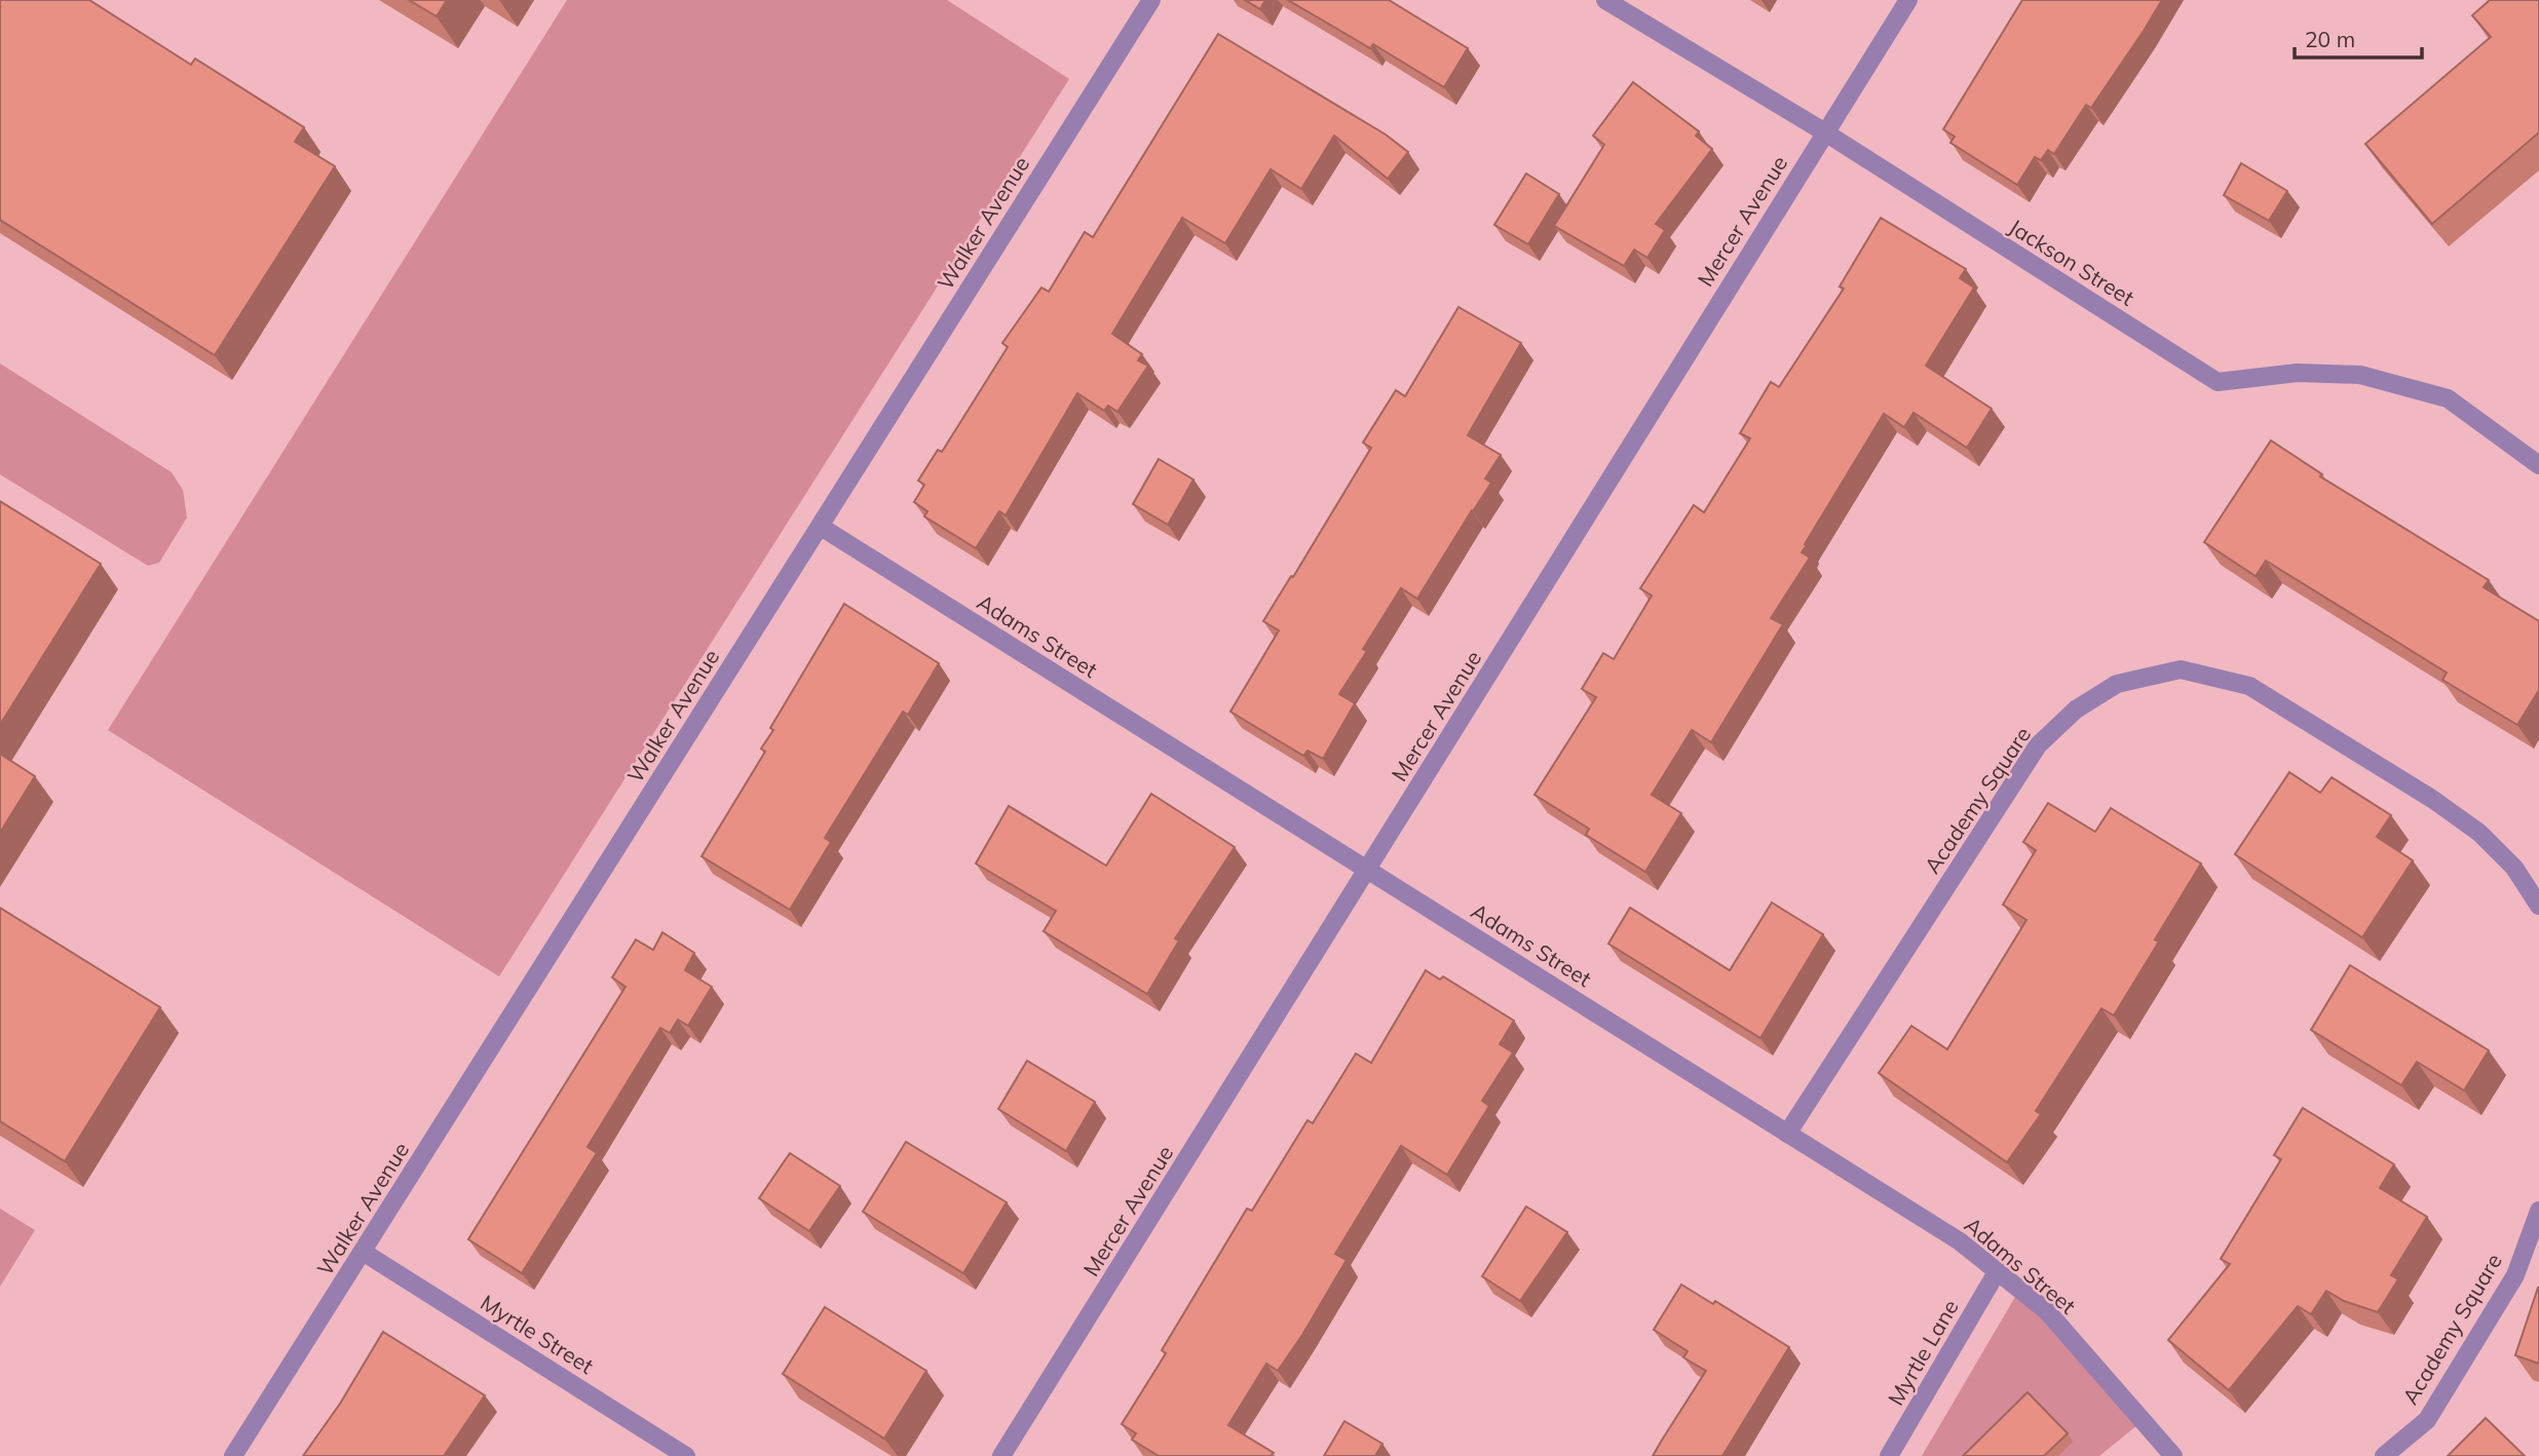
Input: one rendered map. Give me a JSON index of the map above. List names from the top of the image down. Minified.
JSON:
{"streets":{"street":["Mercer Avenue","Walker Avenue","Jackson Street","Adams Street","Academy Square","Myrtle Street","Myrtle Lane"]},"crossings":[["Mercer Avenue","Jackson Street"],["Mercer Avenue","Adams Street"],["Walker Avenue","Adams Street"],["Walker Avenue","Myrtle Street"],["Adams Street","Academy Square"],["Adams Street","Myrtle Lane"]],"scale_bar":"20 m"}
